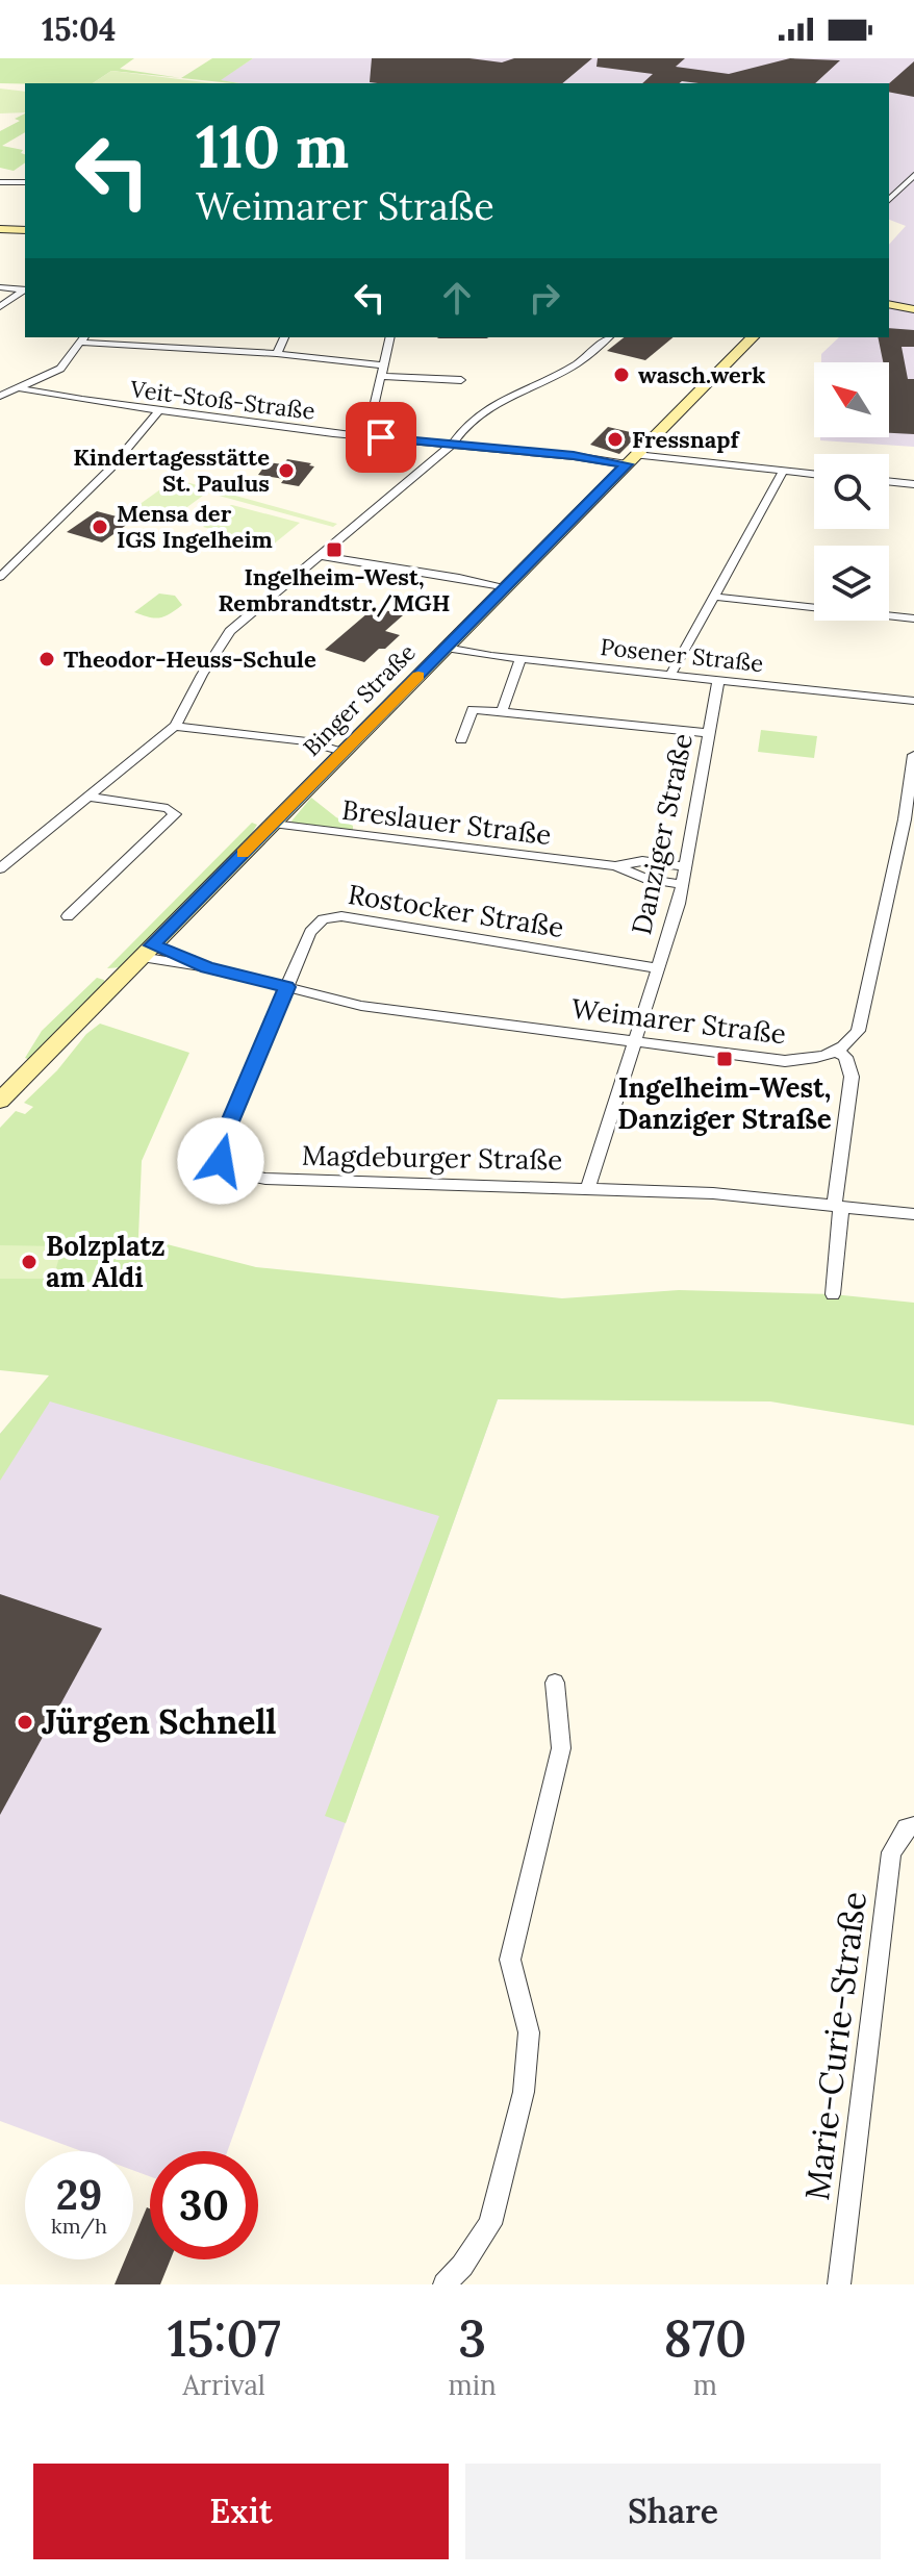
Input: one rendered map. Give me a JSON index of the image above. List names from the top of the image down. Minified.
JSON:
{"streets":{"main road":["Binger Straße"],"street":["Veit-Stoß-Straße","Posener Straße","Breslauer Straße","Danziger Straße","Rostocker Straße","Weimarer Straße","Magdeburger Straße","Marie-Curie-Straße"]},"crossings":[["Veit-Stoß-Straße","Binger Straße"],["Posener Straße","Binger Straße"],["Posener Straße","Danziger Straße"],["Binger Straße","Breslauer Straße"],["Binger Straße","Weimarer Straße"],["Breslauer Straße","Danziger Straße"],["Danziger Straße","Rostocker Straße"],["Danziger Straße","Weimarer Straße"],["Danziger Straße","Magdeburger Straße"],["Rostocker Straße","Weimarer Straße"],["Rostocker Straße","Magdeburger Straße"],["Weimarer Straße","Magdeburger Straße"]],"places":{"other":["wasch.werk","Fressnapf","Kindertagesstätte St. Paulus","Mensa der IGS Ingelheim","Theodor-Heuss-Schule","Bolzplatz am Aldi","Jürgen Schnell"],"transit":["Ingelheim-West, Rembrandtstr./MGH","Ingelheim-West, Danziger Straße"]},"north":"top left","page":{"status":"15:04","turn":["110 m","Weimarer Straße"],"speed":"29 km/h","limit":"30","eta":["15:07","Arrival","3","min","870","m"],"buttons":["Exit","Share"]}}
